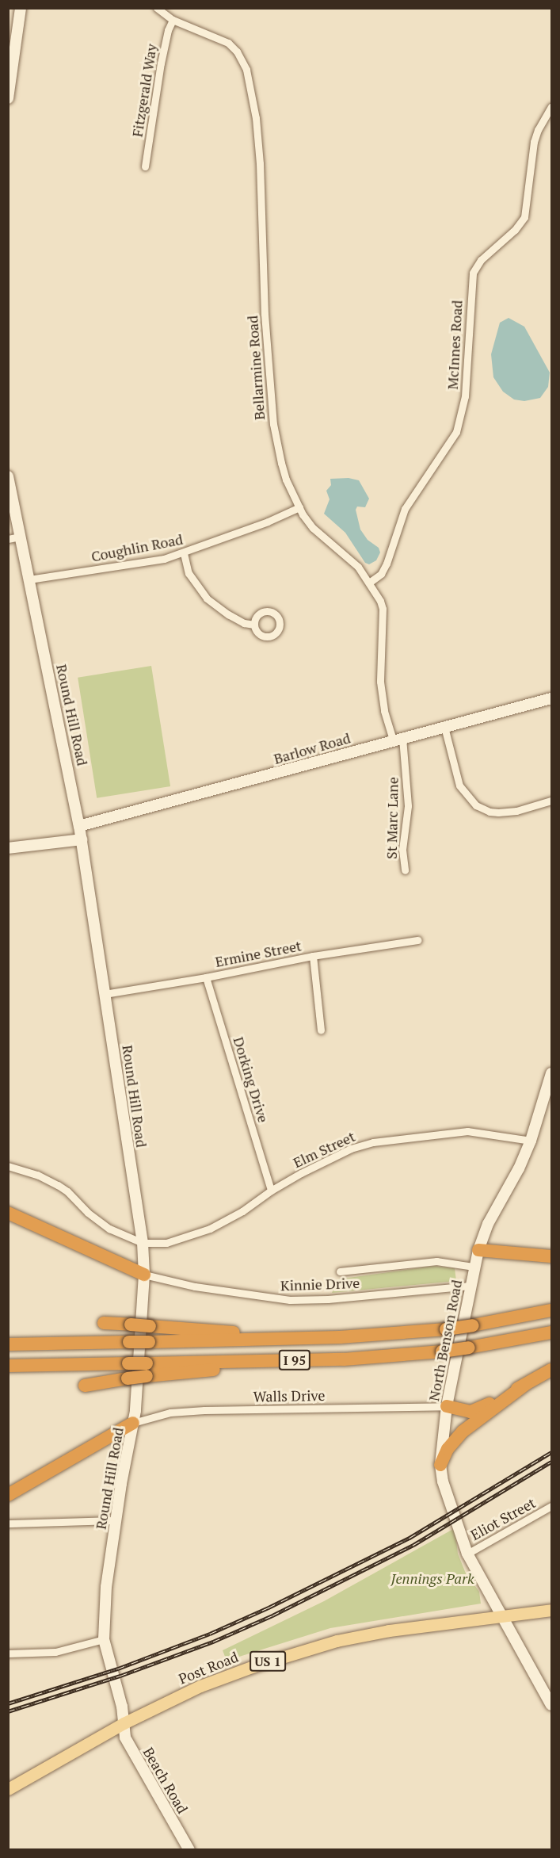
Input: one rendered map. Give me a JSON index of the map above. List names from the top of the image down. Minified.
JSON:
{"streets":{"highway":["I 95"],"main road":["Round Hill Road","Barlow Road","North Benson Road","US 1","Post Road","Beach Road"],"street":["Fitzgerald Way","McInnes Road","Bellarmine Road","Coughlin Road","St Marc Lane","Ermine Street","Dorking Drive","Elm Street","Kinnie Drive","Walls Drive","Eliot Street"]},"crossings":[["Fitzgerald Way","Bellarmine Road"],["McInnes Road","Bellarmine Road"],["Bellarmine Road","Coughlin Road"],["Bellarmine Road","Barlow Road"],["Bellarmine Road","St Marc Lane"],["Coughlin Road","Round Hill Road"],["Round Hill Road","Barlow Road"],["Round Hill Road","Ermine Street"],["Round Hill Road","Elm Street"],["Round Hill Road","Kinnie Drive"],["Round Hill Road","Walls Drive"],["Round Hill Road","Post Road"],["Round Hill Road","Beach Road"],["Barlow Road","St Marc Lane"],["Ermine Street","Dorking Drive"],["Dorking Drive","Elm Street"],["Elm Street","North Benson Road"],["Kinnie Drive","North Benson Road"],["North Benson Road","Walls Drive"],["North Benson Road","Eliot Street"],["North Benson Road","Post Road"],["Post Road","Beach Road"]],"parks":["Jennings Park"]}
